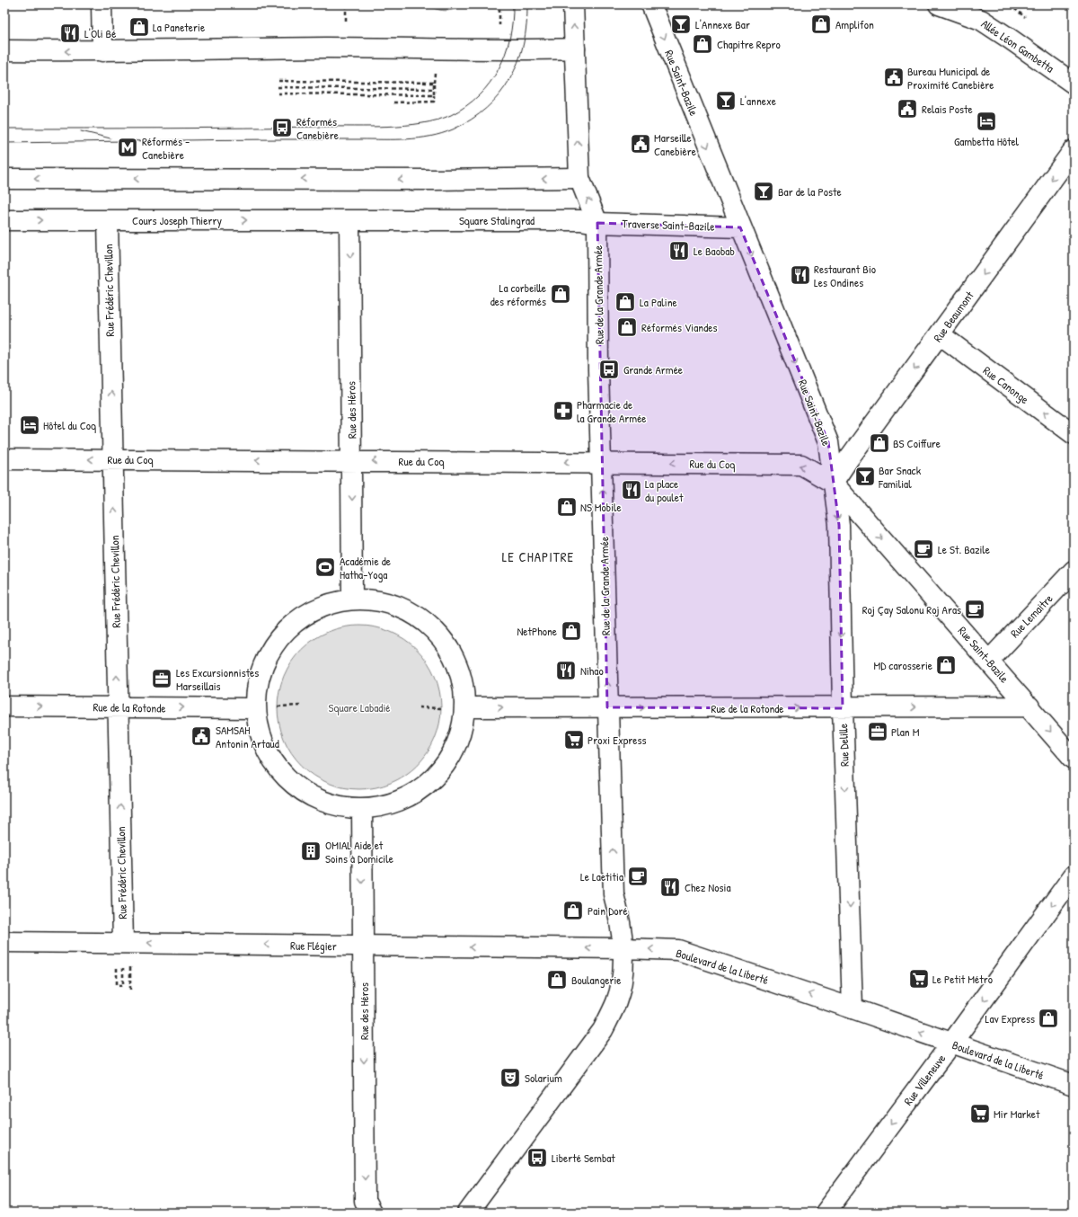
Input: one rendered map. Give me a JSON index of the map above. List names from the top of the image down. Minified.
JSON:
{"streets":{"street":["Allée Léon Gambetta","Rue Saint-Bazile","Cours Joseph Thierry","Square Stalingrad","Traverse Saint-Bazile","Rue Frédéric Chevillon","Rue de la Grande Armée","Rue Beaumont","Rue Canonge","Rue des Héros","Rue du Coq","Rue Lemaitre","Rue de la Rotonde","Rue Delille","Rue Flégier","Boulevard de la Liberté","Rue Villeneuve"]},"crossings":[["Rue Saint-Bazile","Traverse Saint-Bazile"],["Rue Saint-Bazile","Rue Beaumont"],["Rue Saint-Bazile","Rue du Coq"],["Rue Saint-Bazile","Rue Lemaitre"],["Rue Saint-Bazile","Rue de la Rotonde"],["Rue Saint-Bazile","Rue Delille"],["Cours Joseph Thierry","Square Stalingrad"],["Cours Joseph Thierry","Rue Frédéric Chevillon"],["Cours Joseph Thierry","Rue des Héros"],["Square Stalingrad","Traverse Saint-Bazile"],["Square Stalingrad","Rue de la Grande Armée"],["Square Stalingrad","Rue des Héros"],["Traverse Saint-Bazile","Rue de la Grande Armée"],["Rue Frédéric Chevillon","Rue du Coq"],["Rue Frédéric Chevillon","Rue de la Rotonde"],["Rue Frédéric Chevillon","Rue Flégier"],["Rue de la Grande Armée","Rue du Coq"],["Rue de la Grande Armée","Rue de la Rotonde"],["Rue de la Grande Armée","Rue Flégier"],["Rue de la Grande Armée","Boulevard de la Liberté"],["Rue Beaumont","Rue Canonge"],["Rue Beaumont","Rue du Coq"],["Rue Beaumont","Rue Delille"],["Rue des Héros","Rue du Coq"],["Rue des Héros","Rue Flégier"],["Rue du Coq","Rue Delille"],["Rue de la Rotonde","Rue Delille"],["Rue Delille","Boulevard de la Liberté"],["Rue Flégier","Boulevard de la Liberté"],["Boulevard de la Liberté","Rue Villeneuve"]],"one_way":["Rue Saint-Bazile","Rue Frédéric Chevillon","Rue de la Grande Armée","Rue Beaumont","Rue Canonge","Rue des Héros","Rue du Coq","Rue de la Rotonde","Rue Delille","Rue Flégier","Boulevard de la Liberté","Rue Villeneuve"],"districts":["LE CHAPITRE"],"parks":["Square Labadié"],"places":{"bar":["L'Annexe Bar","L'annexe","Bar de la Poste","Bar Snack Familial"],"shop":["Amplifon","La Paneterie","Chapitre Repro","La corbeille des réformés","La Paline","Réformés Viandes","BS Coiffure","NS Mobile","NetPhone","MD carosserie","Pain Doré","Boulangerie","Lav Express"],"restaurant":["L'Oli Bé","Le Baobab","Restaurant Bio Les Ondines","La place du poulet","Nihao","Chez Nosia"],"public building":["Bureau Municipal de Proximité Canebière","Relais Poste","Marseille Canebière","SAMSAH Antonin Artaud"],"hotel":["Gambetta Hôtel","Hôtel du Coq"],"bus stop":["Réformés Canebière","Grande Armée","Liberté Sembat"],"metro station":["Réformés - Canebière"],"pharmacy":["Pharmacie de la Grande Armée"],"cafe":["Le St. Bazile","Roj Çay Salonu Roj Aras","Le Laetitia"],"sports":["Académie de Hatha-Yoga"],"office":["Les Excursionnistes Marseillais","Plan M"],"supermarket":["Proxi Express","Le Petit Métro","Mir Market"],"building":["OMIAL Aide et Soins à Domicile"],"theatre":["Solarium"]}}
